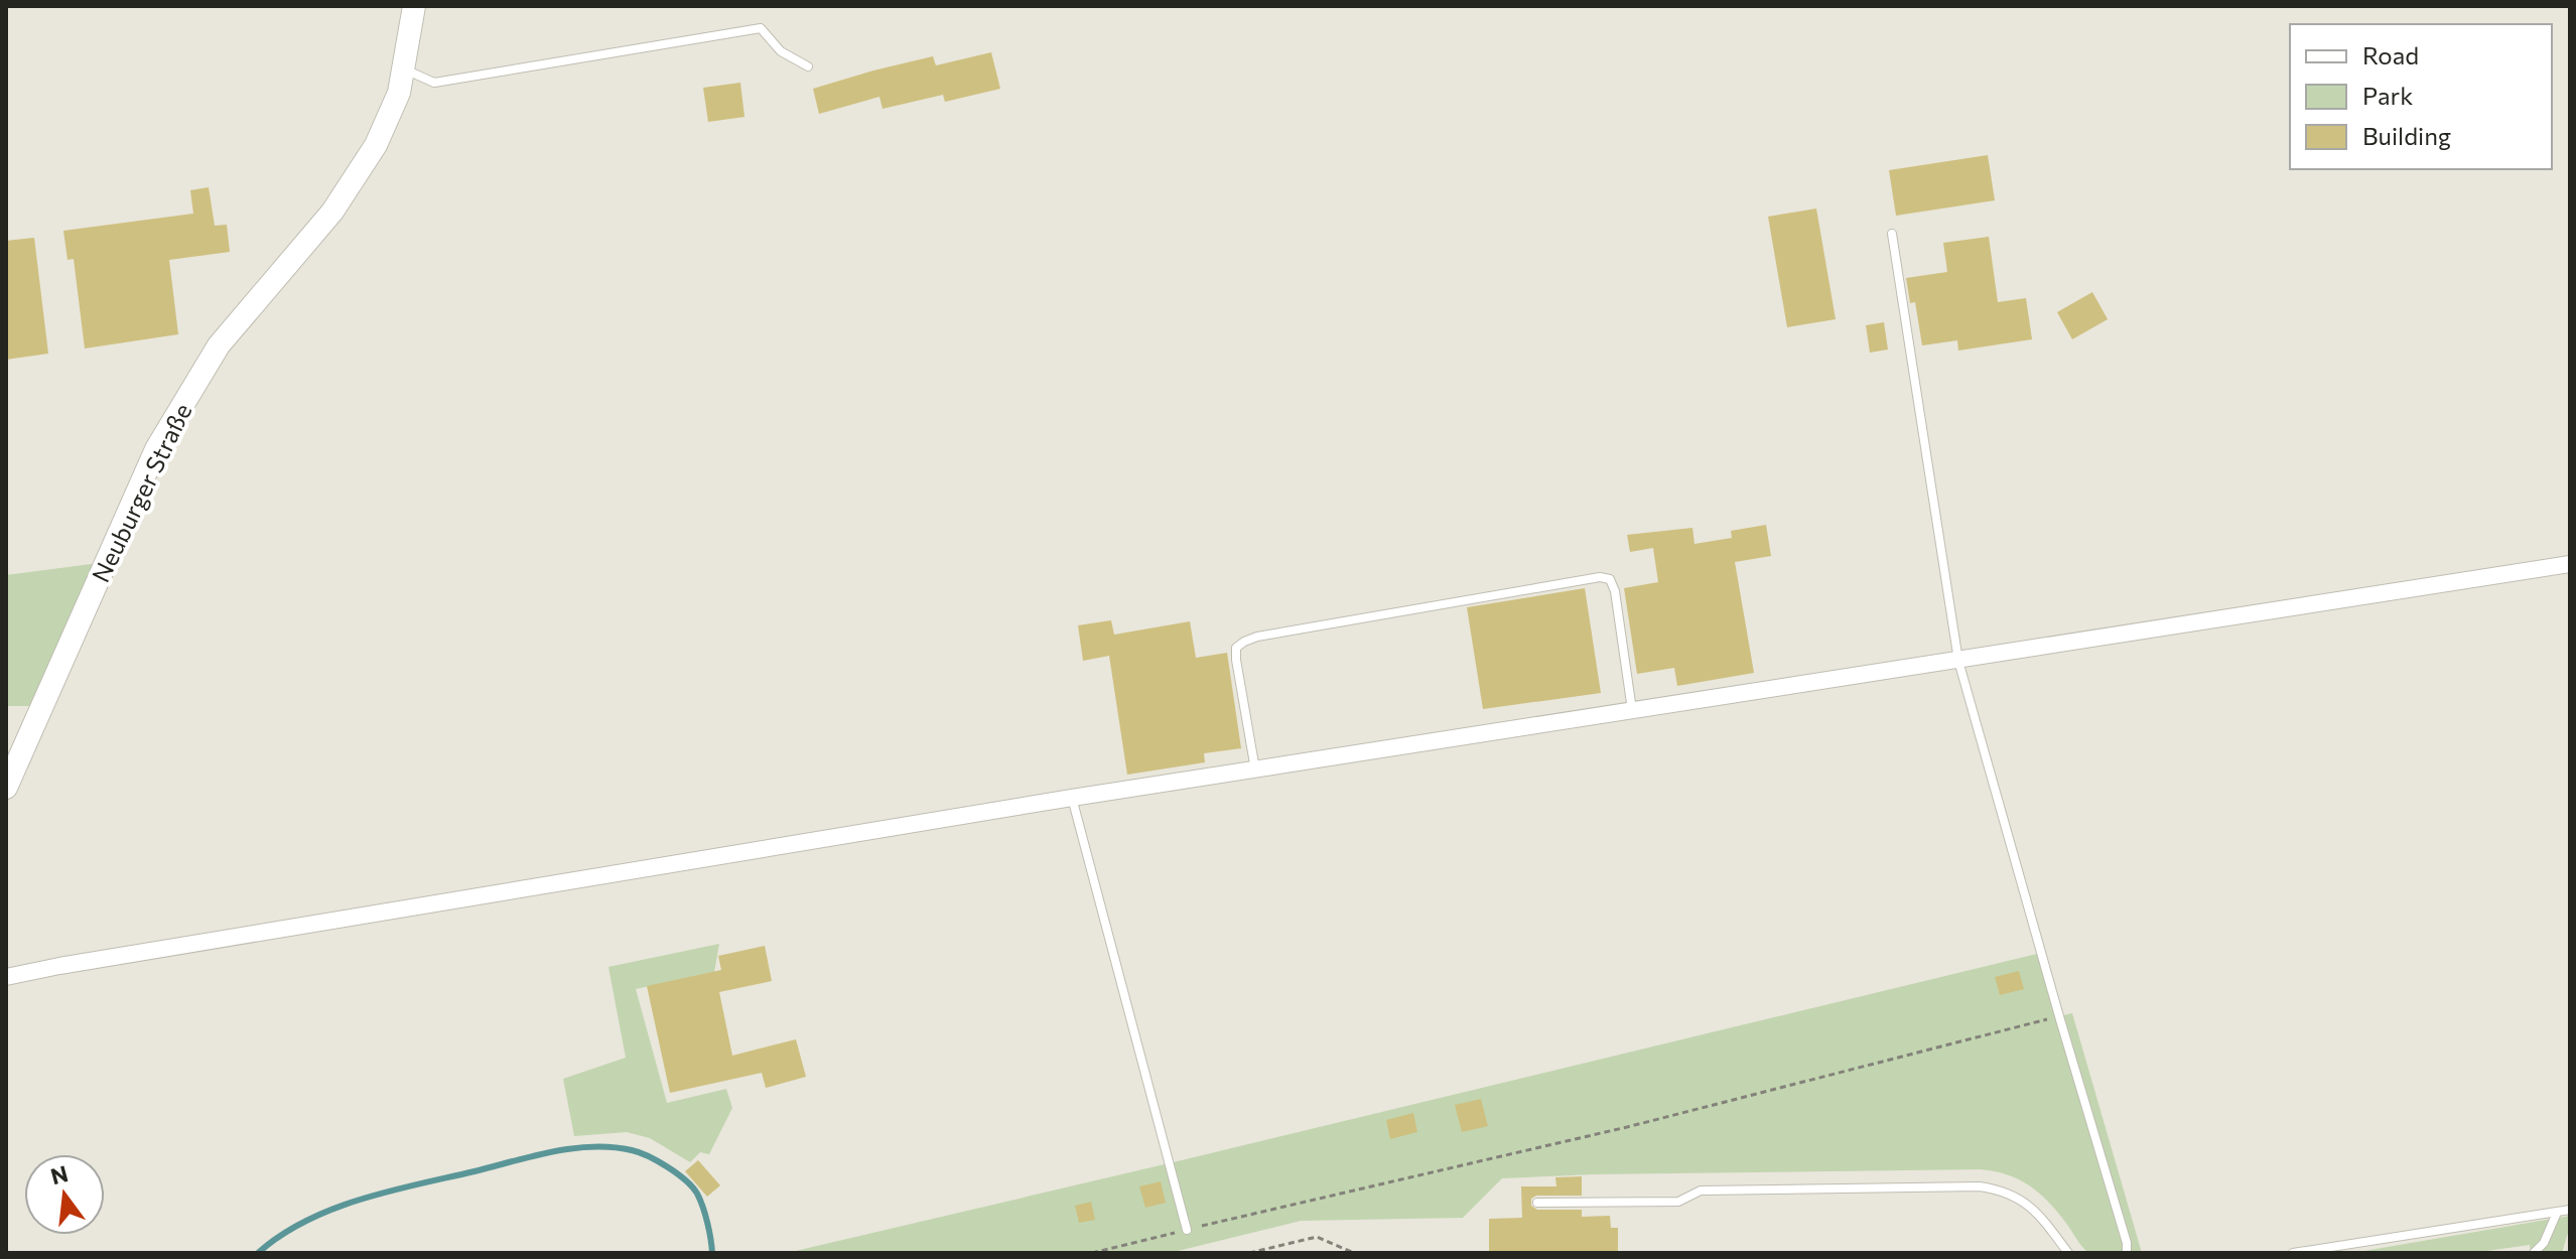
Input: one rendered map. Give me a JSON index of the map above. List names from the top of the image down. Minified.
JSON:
{"streets":{"street":["Neuburger Straße"]},"legend":["Road","Park","Building"],"north":"top"}
